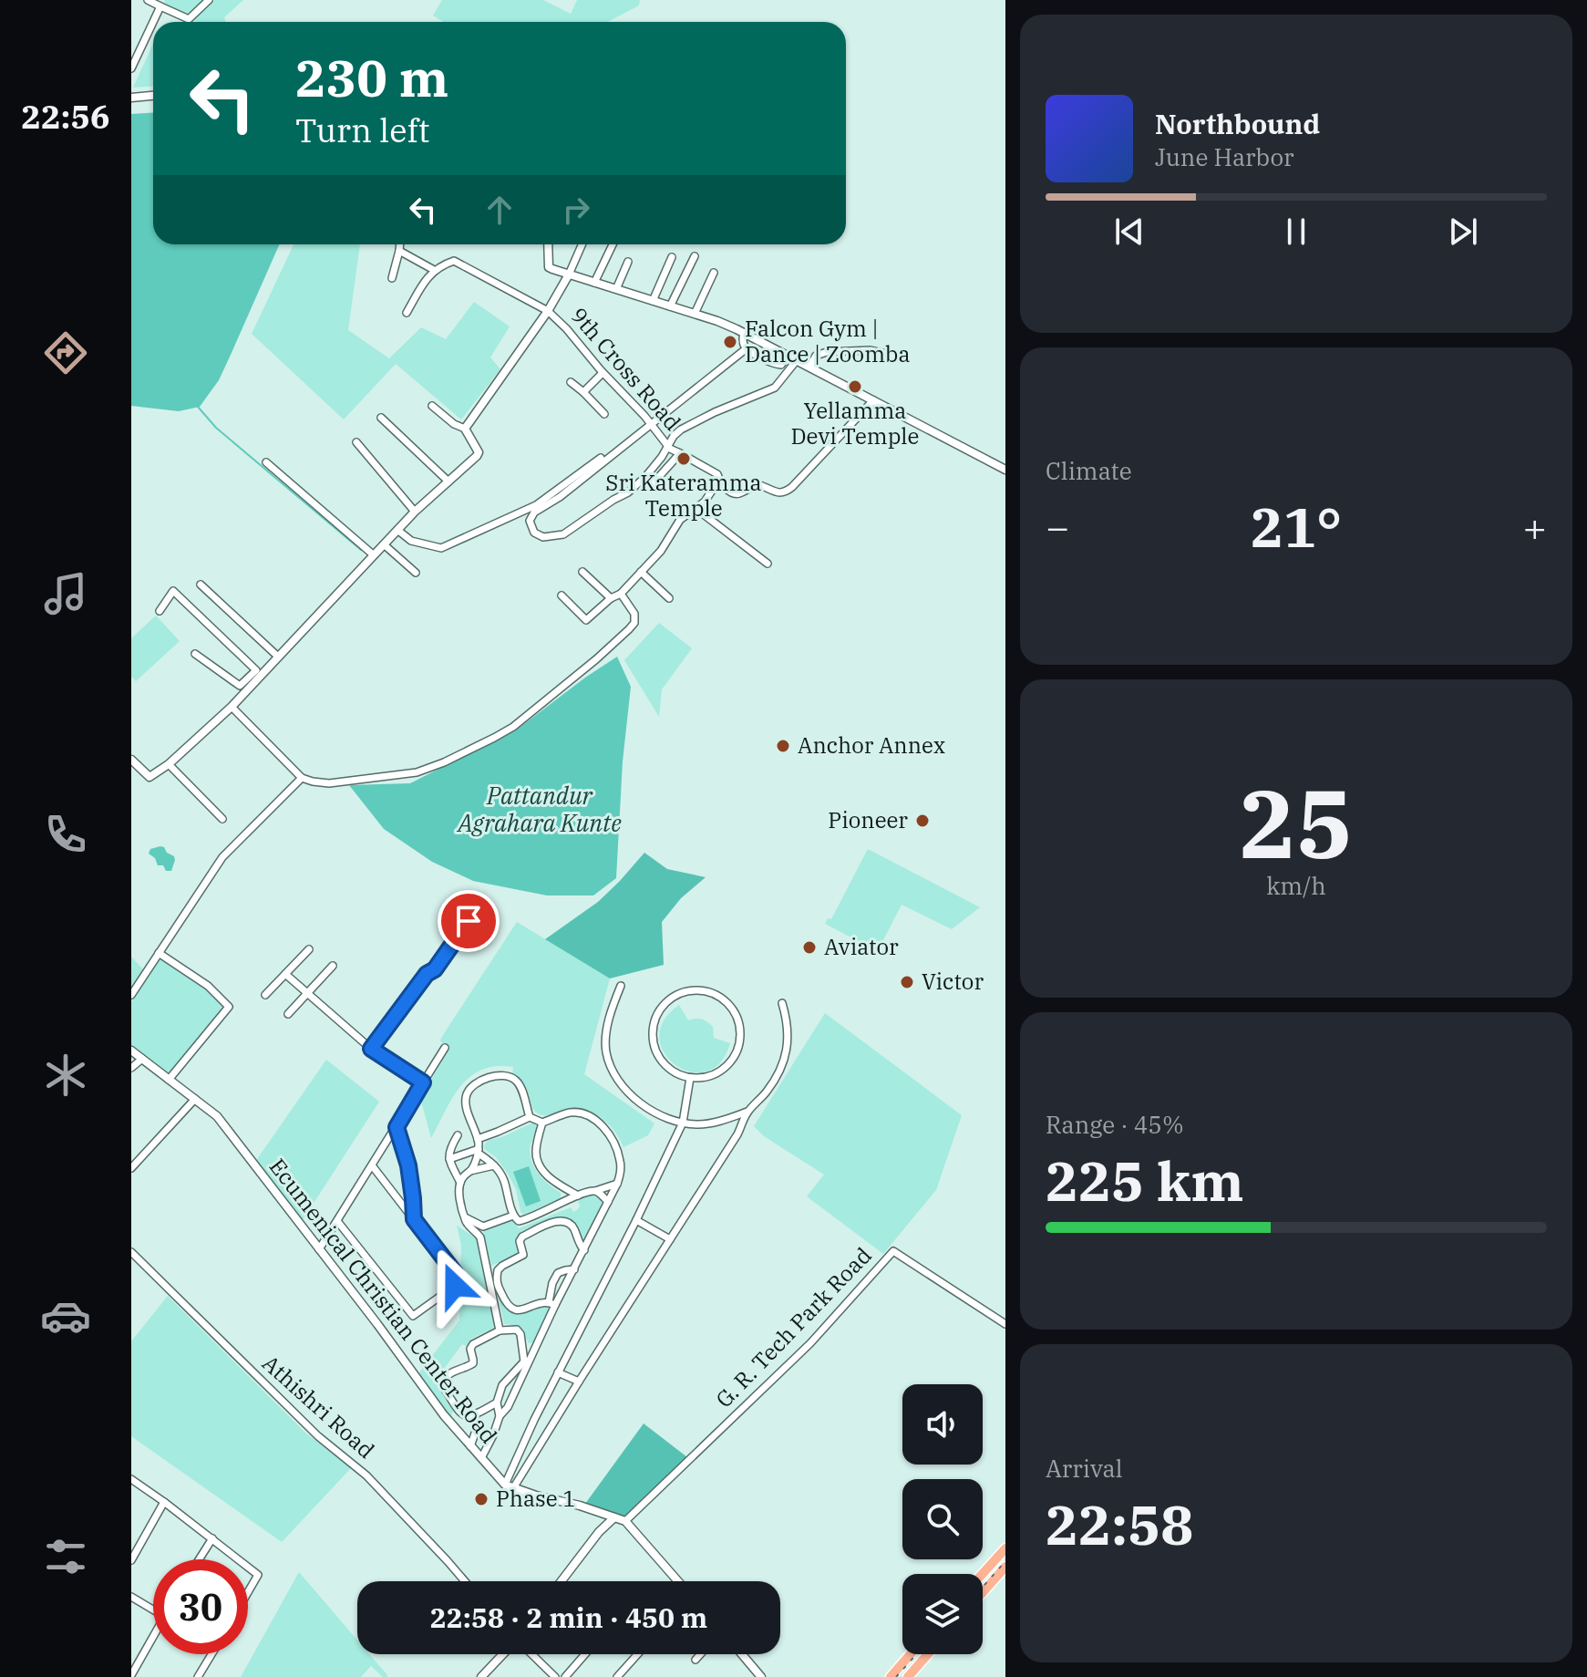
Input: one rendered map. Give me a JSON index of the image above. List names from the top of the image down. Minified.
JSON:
{"streets":{"street":["9th Cross Road","Ecumenical Christian Center Road","G. R. Tech Park Road","Athishri Road"]},"water":["Pattandur Agrahara Kunte"],"places":["Falcon Gym | Dance | Zoomba","Yellamma Devi Temple","Sri Kateramma Temple","Anchor Annex","Pioneer","Aviator","Victor","Phase 1"],"page":{"tabs":"22:56","turn":["230 m","Turn left"],"song":["Northbound","June Harbor"],"tile":["Climate",["25","km/h"],["Range · 45%","225 km"],["Arrival","22:58"]],"heat":["−","21°","+"],"limit":"30","trip":"22:58 · 2 min · 450 m"}}
